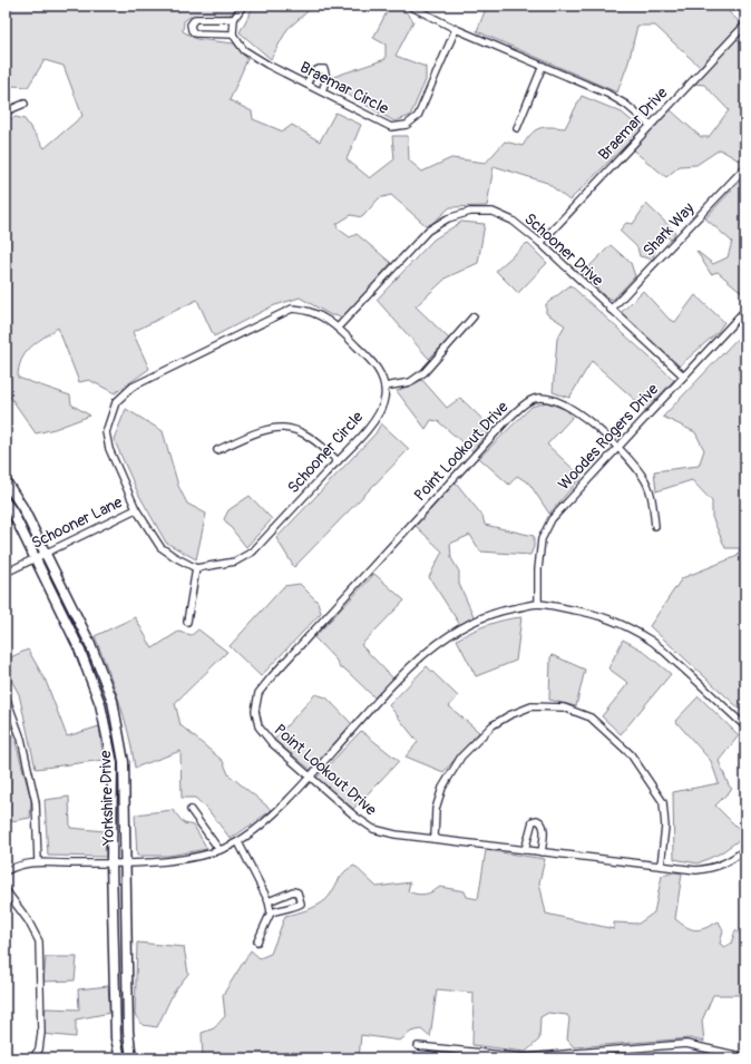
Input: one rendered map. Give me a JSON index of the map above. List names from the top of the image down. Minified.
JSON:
{"streets":{"street":["Braemar Circle","Braemar Drive","Shark Way","Schooner Drive","Woodes Rogers Drive","Point Lookout Drive","Schooner Circle","Schooner Lane","Yorkshire Drive"]},"crossings":[["Braemar Drive","Schooner Drive"],["Shark Way","Schooner Drive"],["Schooner Drive","Woodes Rogers Drive"],["Woodes Rogers Drive","Point Lookout Drive"],["Schooner Lane","Yorkshire Drive"]]}
